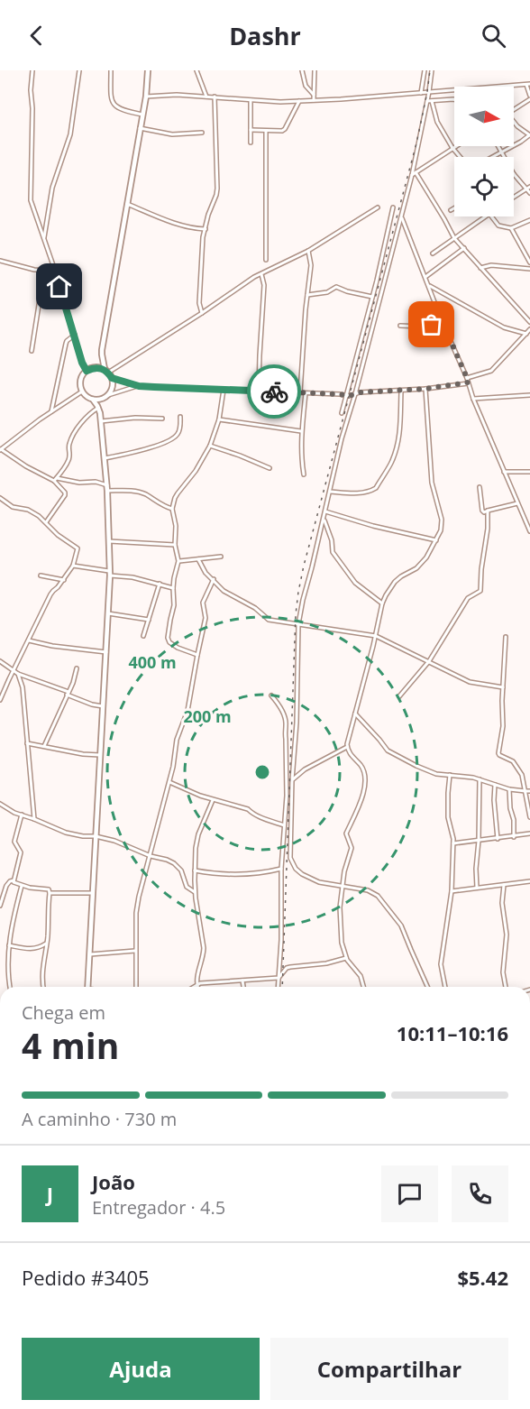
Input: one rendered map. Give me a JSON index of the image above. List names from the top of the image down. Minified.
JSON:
{"north":"right","page":{"header":"Dashr","heading":["4 min","Chega em","10:11–10:16"],"panel":["João","Entregador · 4.5","Pedido #3405","$5.42"],"bar":"A caminho · 730 m","round":"J","buttons":["Ajuda","Compartilhar"]},"rings":["400 m","200 m"]}
